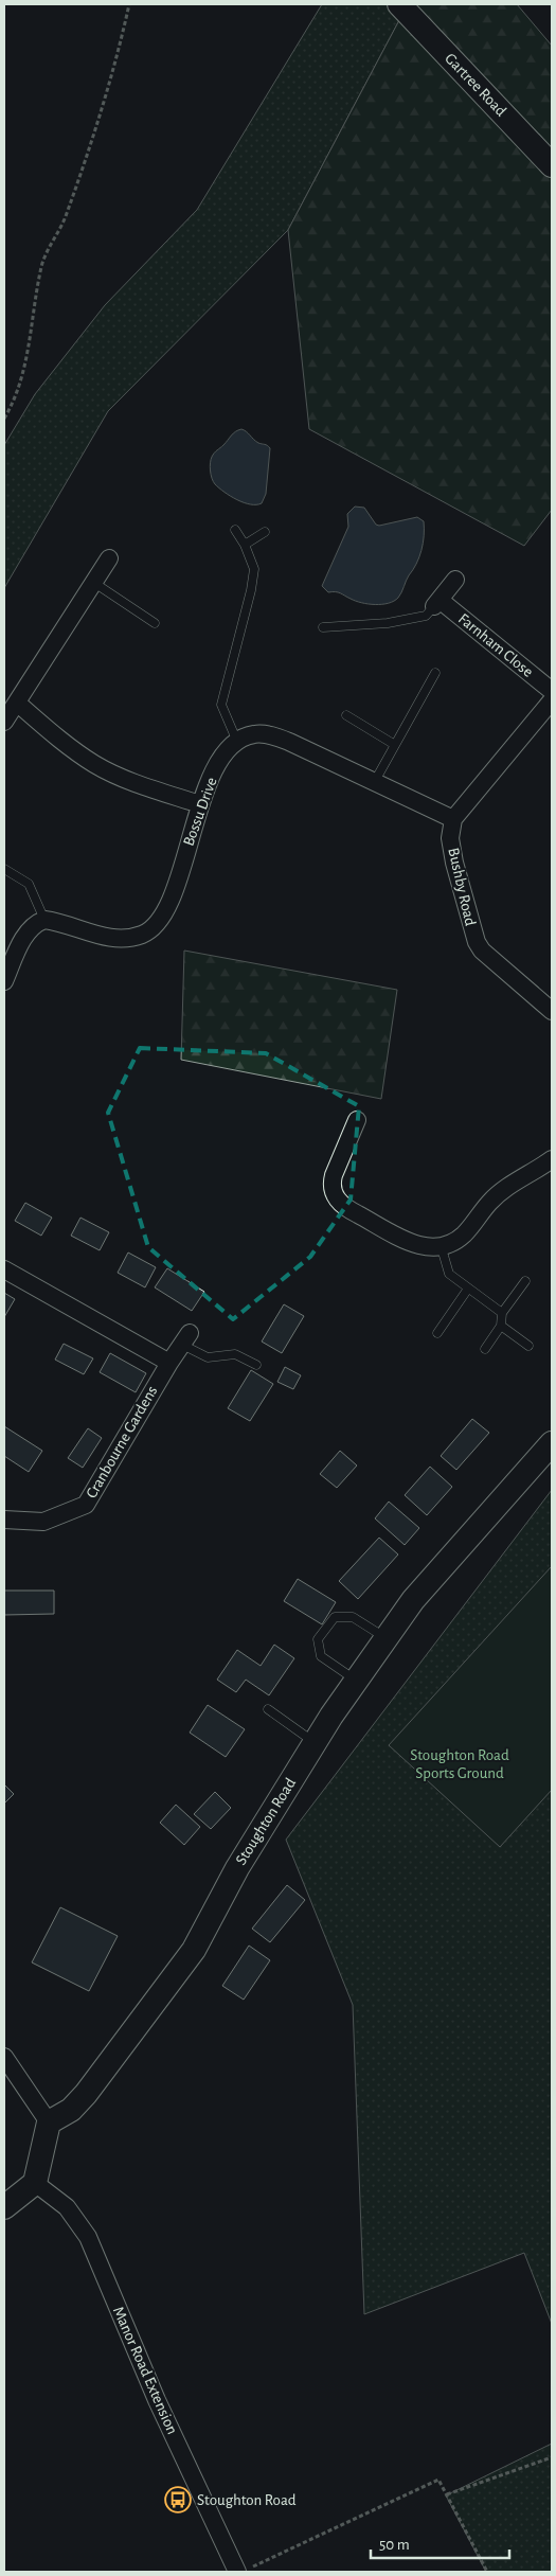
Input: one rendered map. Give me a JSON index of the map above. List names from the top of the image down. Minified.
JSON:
{"streets":{"main road":["Gartree Road","Stoughton Road"],"street":["Farnham Close","Bossu Drive","Bushby Road","Cranbourne Gardens","Manor Road Extension"]},"parks":["Stoughton Road Sports Ground"],"places":{"bus stop":["Stoughton Road"]},"scale_bar":"50 m"}
